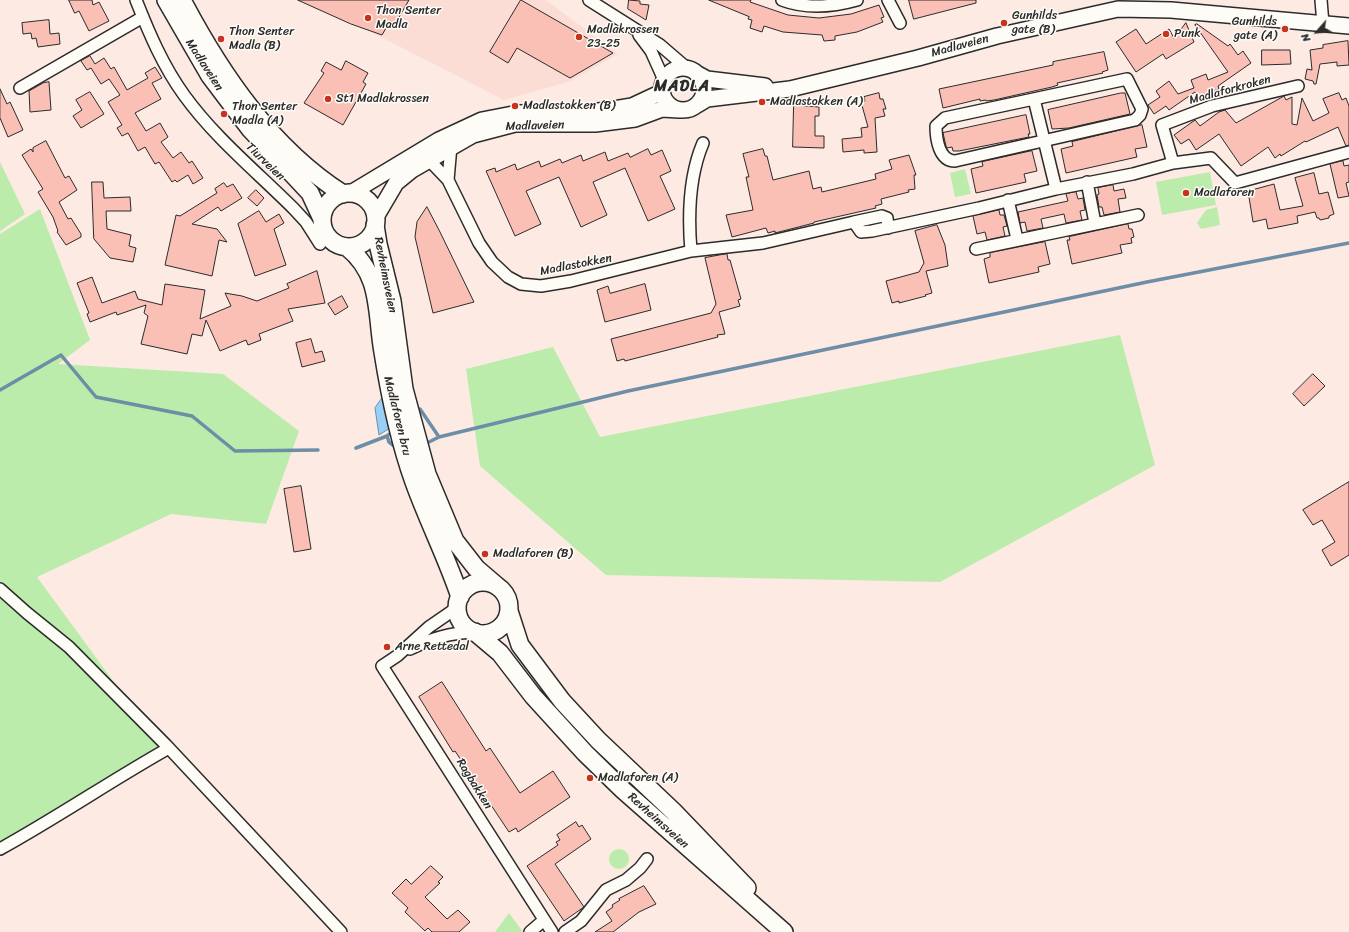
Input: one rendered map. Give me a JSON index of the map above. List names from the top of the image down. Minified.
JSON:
{"streets":{"main road":["Madlaveien","Revheimsveien","Madlaforen bru"],"street":["Madlaforkroken","Tiurveien","Madlastokken","Ragbakken"]},"crossings":[["Madlaveien","Madlastokken"],["Madlaveien","Revheimsveien"],["Revheimsveien","Madlaforen bru"],["Revheimsveien","Ragbakken"]],"districts":["MADLA"],"places":["Thon Senter Madla","Gunhilds gate (B)","Gunhilds gate (A)","Punk","Madlakrossen 23-25","Thon Senter Madla (B)","St1 Madlakrossen","Madlastokken (A)","Madlastokken (B)","Thon Senter Madla (A)","Madlaforen","Madlaforen (B)","Arne Rettedal","Madlaforen (A)"],"north":"bottom left"}
